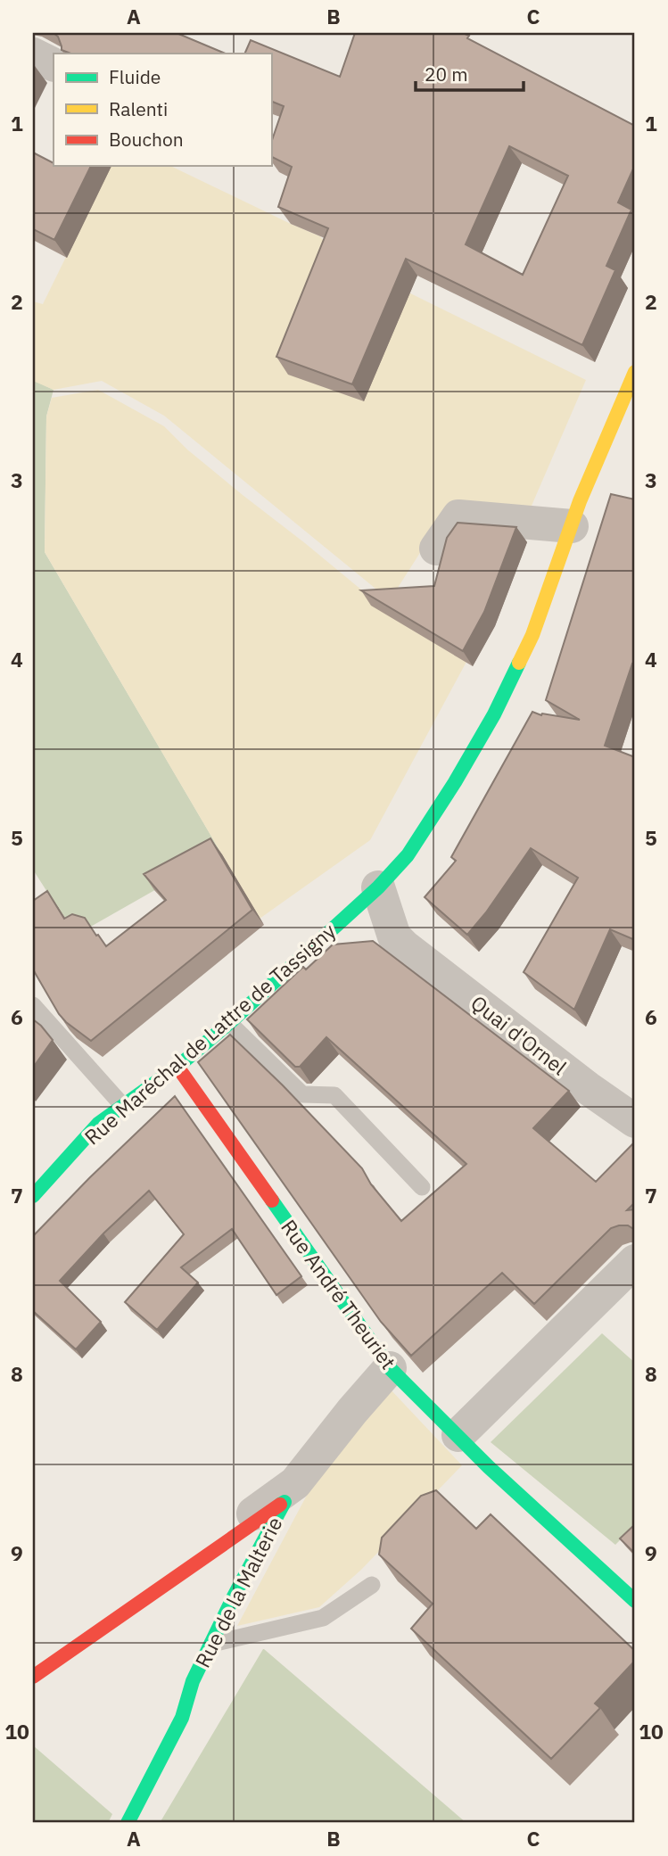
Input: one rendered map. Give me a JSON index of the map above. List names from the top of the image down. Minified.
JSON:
{"streets":{"street":["Rue Maréchal de Lattre de Tassigny","Quai d'Ornel","Rue André Theuriet","Rue de la Malterie"]},"crossings":[["Rue Maréchal de Lattre de Tassigny","Quai d'Ornel"],["Rue Maréchal de Lattre de Tassigny","Rue André Theuriet"],["Rue André Theuriet","Rue de la Malterie"]],"legend":["Fluide","Ralenti","Bouchon"],"scale_bar":"20 m","grid":{"columns":["A","B","C"],"rows":["1","2","3","4","5","6","7","8","9","10"]}}
